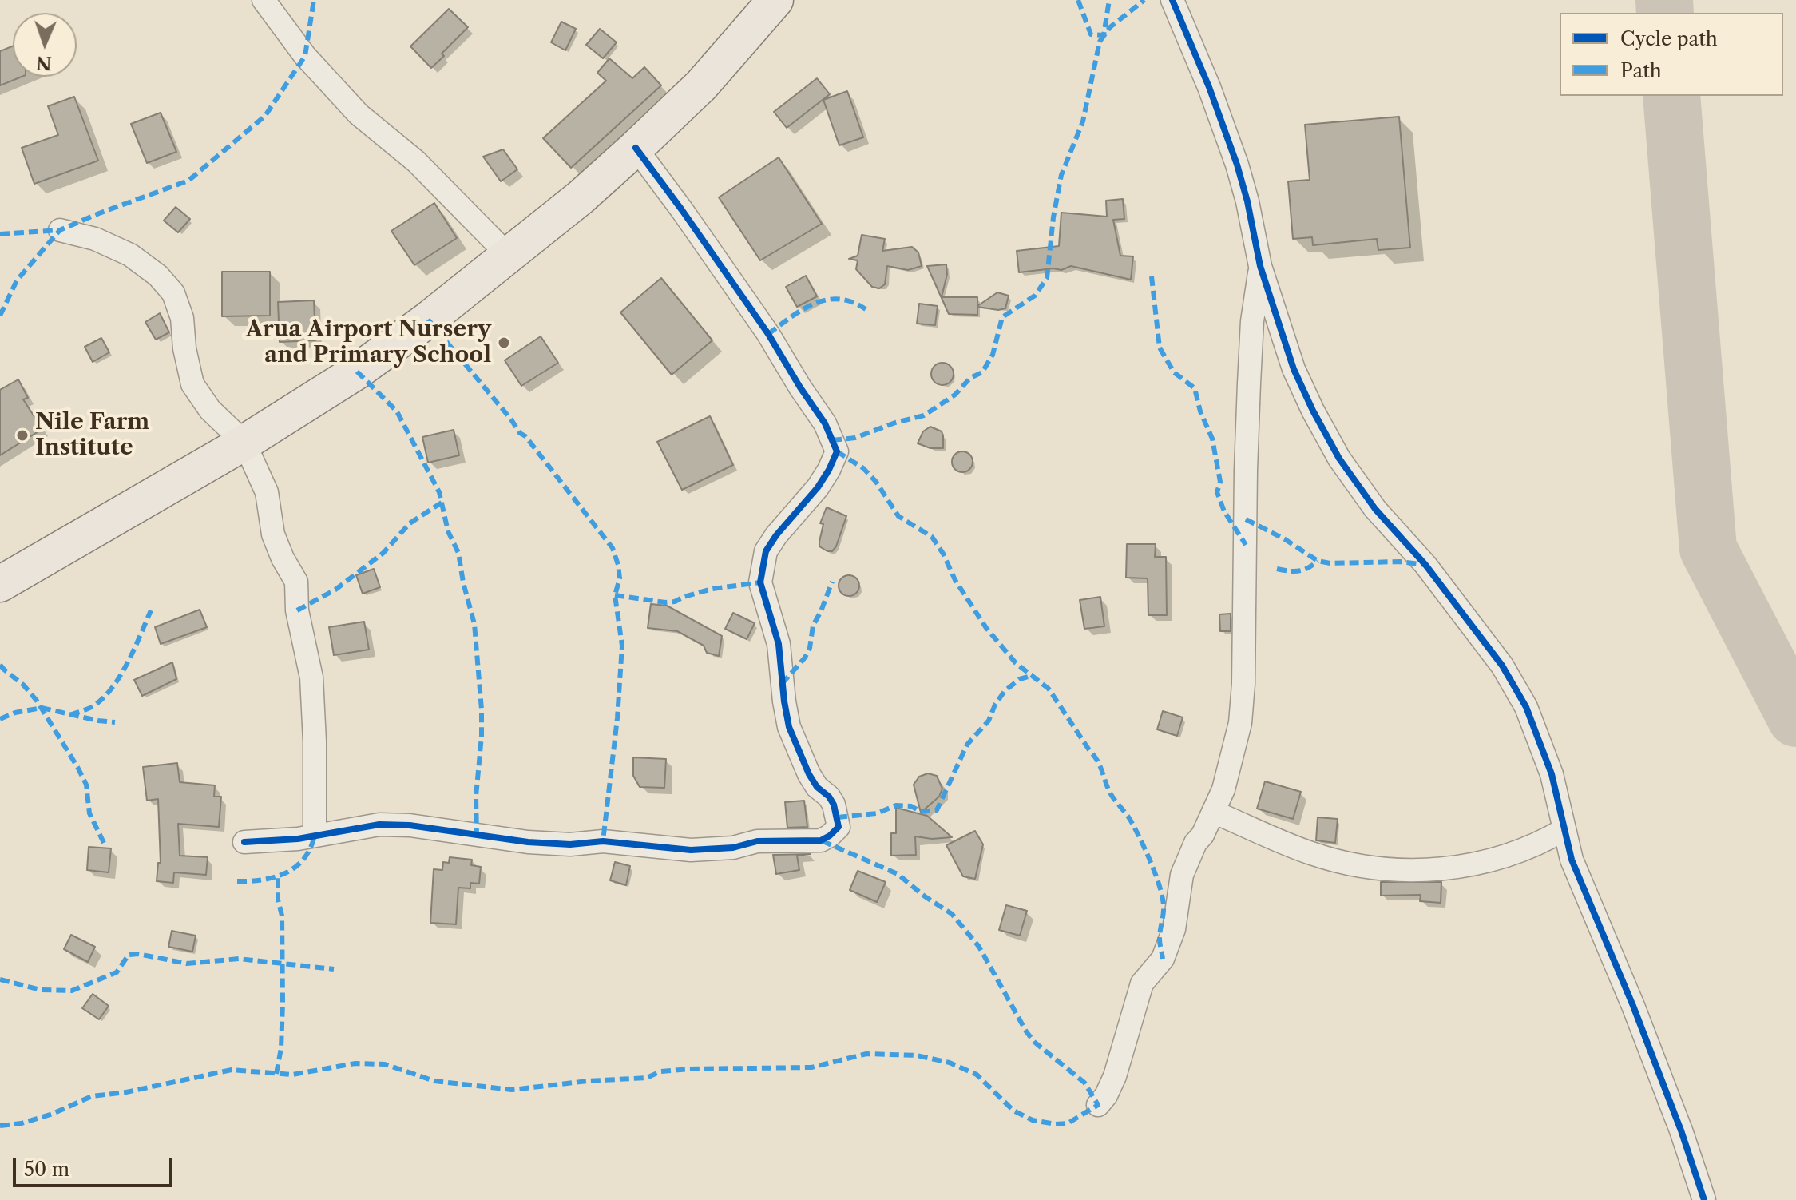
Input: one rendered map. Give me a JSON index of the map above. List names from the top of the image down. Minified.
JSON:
{"places":["Arua Airport Nursery and Primary School","Nile Farm Institute"],"legend":["Cycle path","Path"],"scale_bar":"50 m","north":"bottom"}
